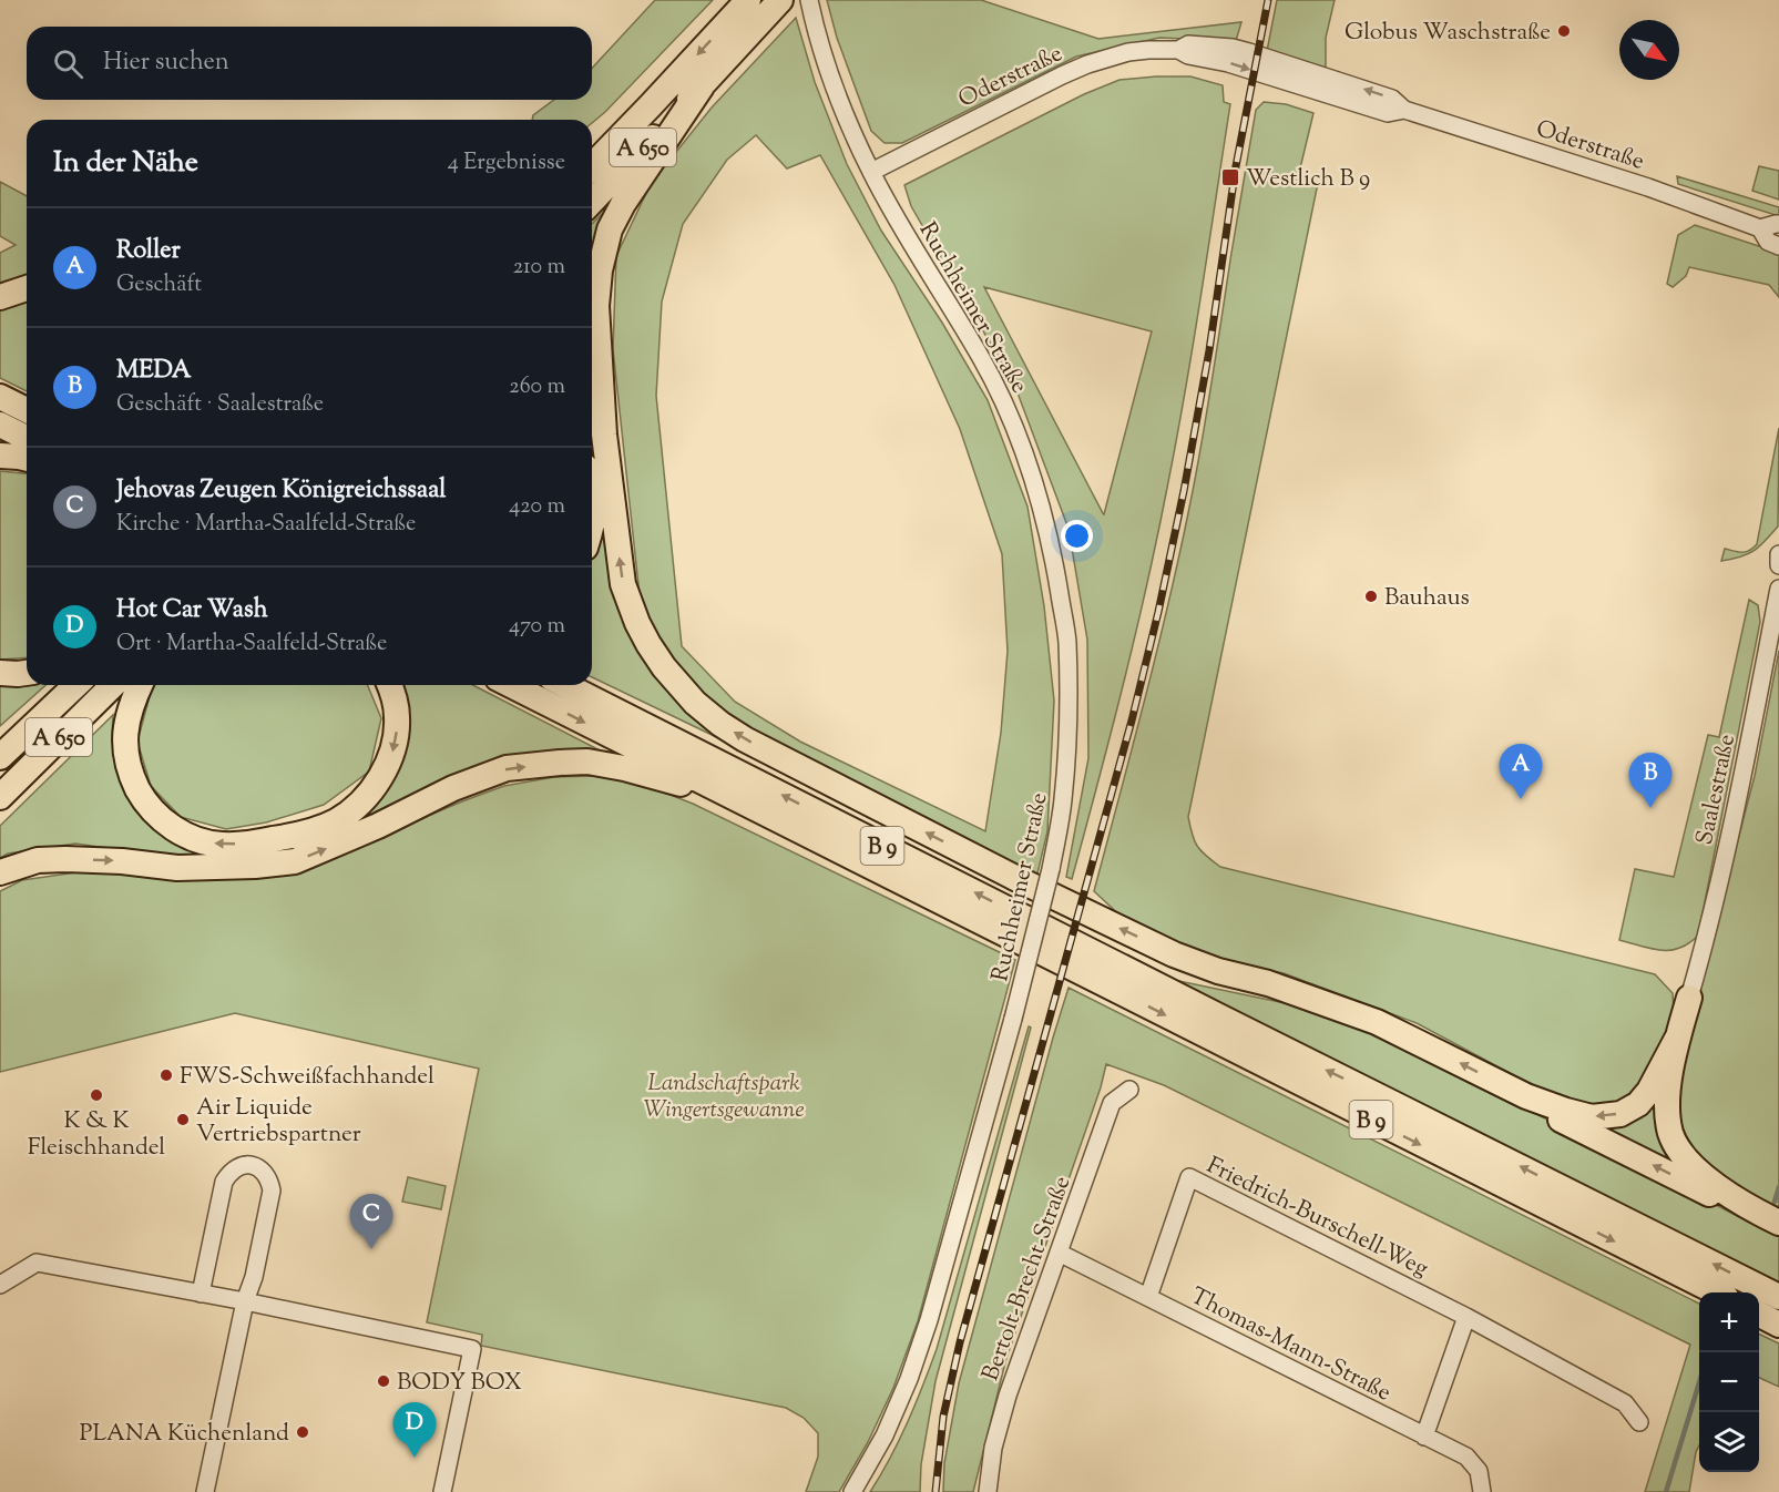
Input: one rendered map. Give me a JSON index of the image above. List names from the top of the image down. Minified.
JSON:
{"streets":{"highway":["A 650","B 9"],"street":["Oderstraße","Ruchheimer Straße","Saalestraße","Friedrich-Burschell-Weg","Bertolt-Brecht-Straße","Thomas-Mann-Straße"]},"crossings":[["Oderstraße","Ruchheimer Straße"],["Friedrich-Burschell-Weg","Thomas-Mann-Straße"],["Bertolt-Brecht-Straße","Thomas-Mann-Straße"]],"parks":["Landschaftspark Wingertsgewanne"],"places":{"other":["Globus Waschstraße","Bauhaus","FWS-Schweißfachhandel","K & K Fleischhandel","Air Liquide Vertriebspartner","BODY BOX","PLANA Küchenland"],"transit":["Westlich B 9"]},"north":"bottom right","page":{"search":"Hier suchen","heading":["In der Nähe","4 Ergebnisse"],"list":[{"mark":"A","name":"Roller","note":"Geschäft","value":"210 m"},{"mark":"B","name":"MEDA","note":"Geschäft · Saalestraße","value":"260 m"},{"mark":"C","name":"Jehovas Zeugen Königreichssaal","note":"Kirche · Martha-Saalfeld-Straße","value":"420 m"},{"mark":"D","name":"Hot Car Wash","note":"Ort · Martha-Saalfeld-Straße","value":"470 m"}],"pins":["A","B","C","D"],"map_buttons":["+","−"]}}
